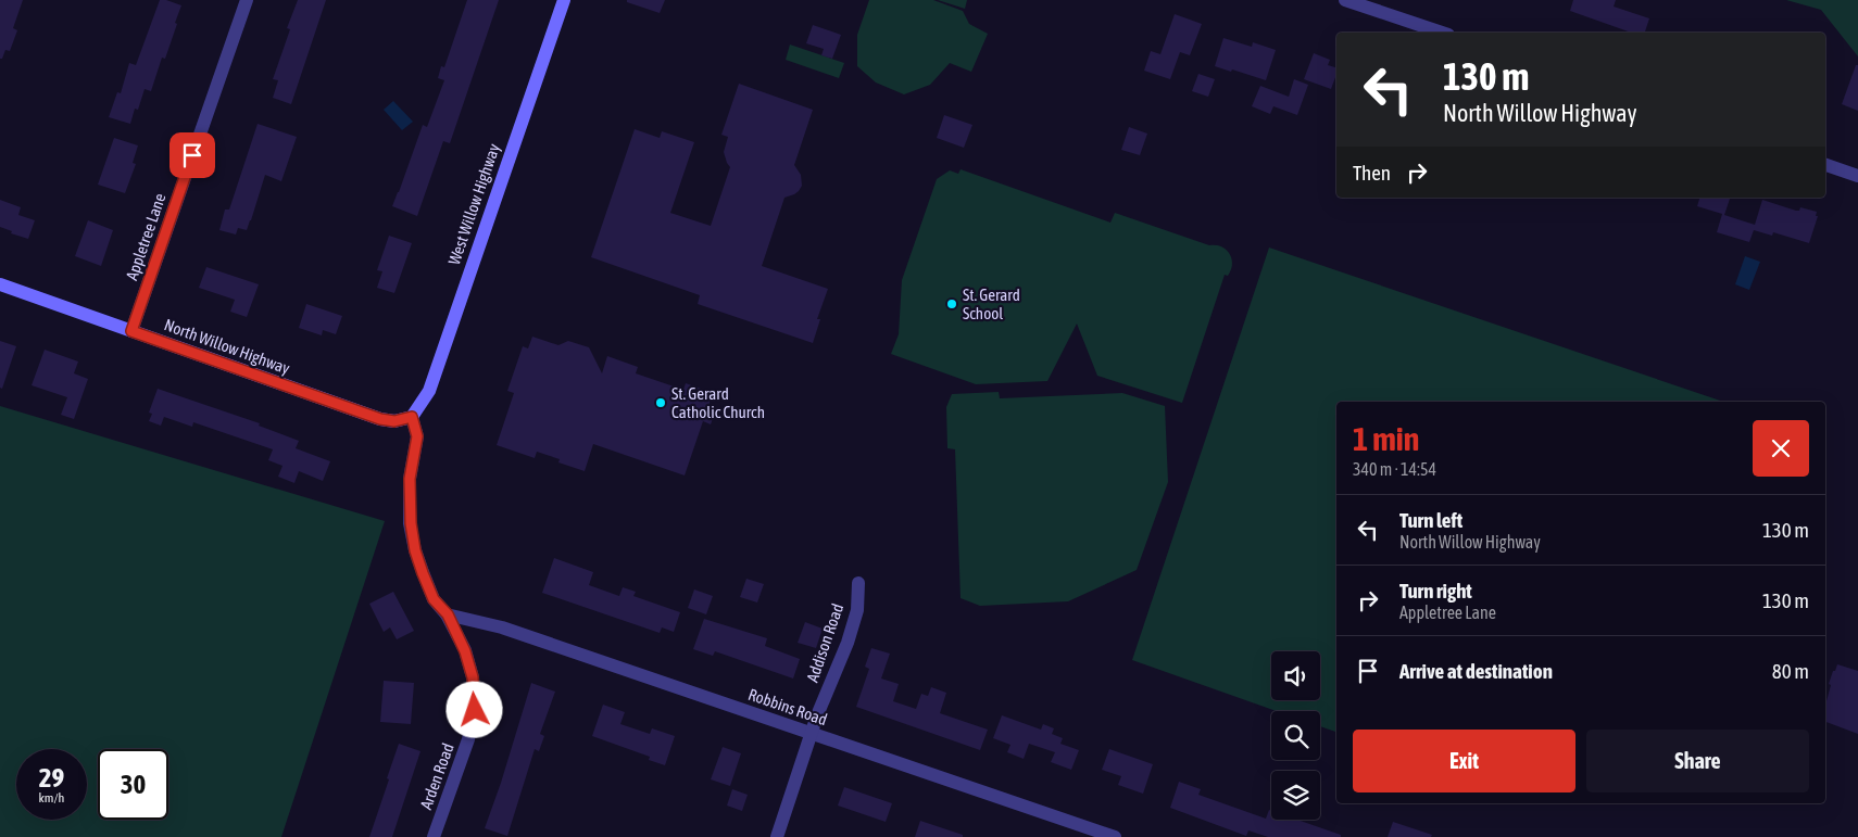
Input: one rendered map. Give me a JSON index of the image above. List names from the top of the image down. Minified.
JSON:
{"streets":{"street":["West Willow Highway","Appletree Lane","North Willow Highway","Addison Road","Robbins Road","Arden Road"]},"crossings":[["West Willow Highway","North Willow Highway"],["West Willow Highway","Arden Road"],["Appletree Lane","North Willow Highway"],["North Willow Highway","Arden Road"],["Addison Road","Robbins Road"],["Robbins Road","Arden Road"]],"places":["St. Gerard School","St. Gerard Catholic Church"],"page":{"turn":["130 m","North Willow Highway"],"then":"Then","heading":["1 min","340 m · 14:54"],"list":[{"name":"Turn left","note":"North Willow Highway","value":"130 m"},{"name":"Turn right","note":"Appletree Lane","value":"130 m"},{"name":"Arrive at destination","value":"80 m"}],"buttons":["Exit","Share"],"speed":"29 km/h","limit":"30"}}
